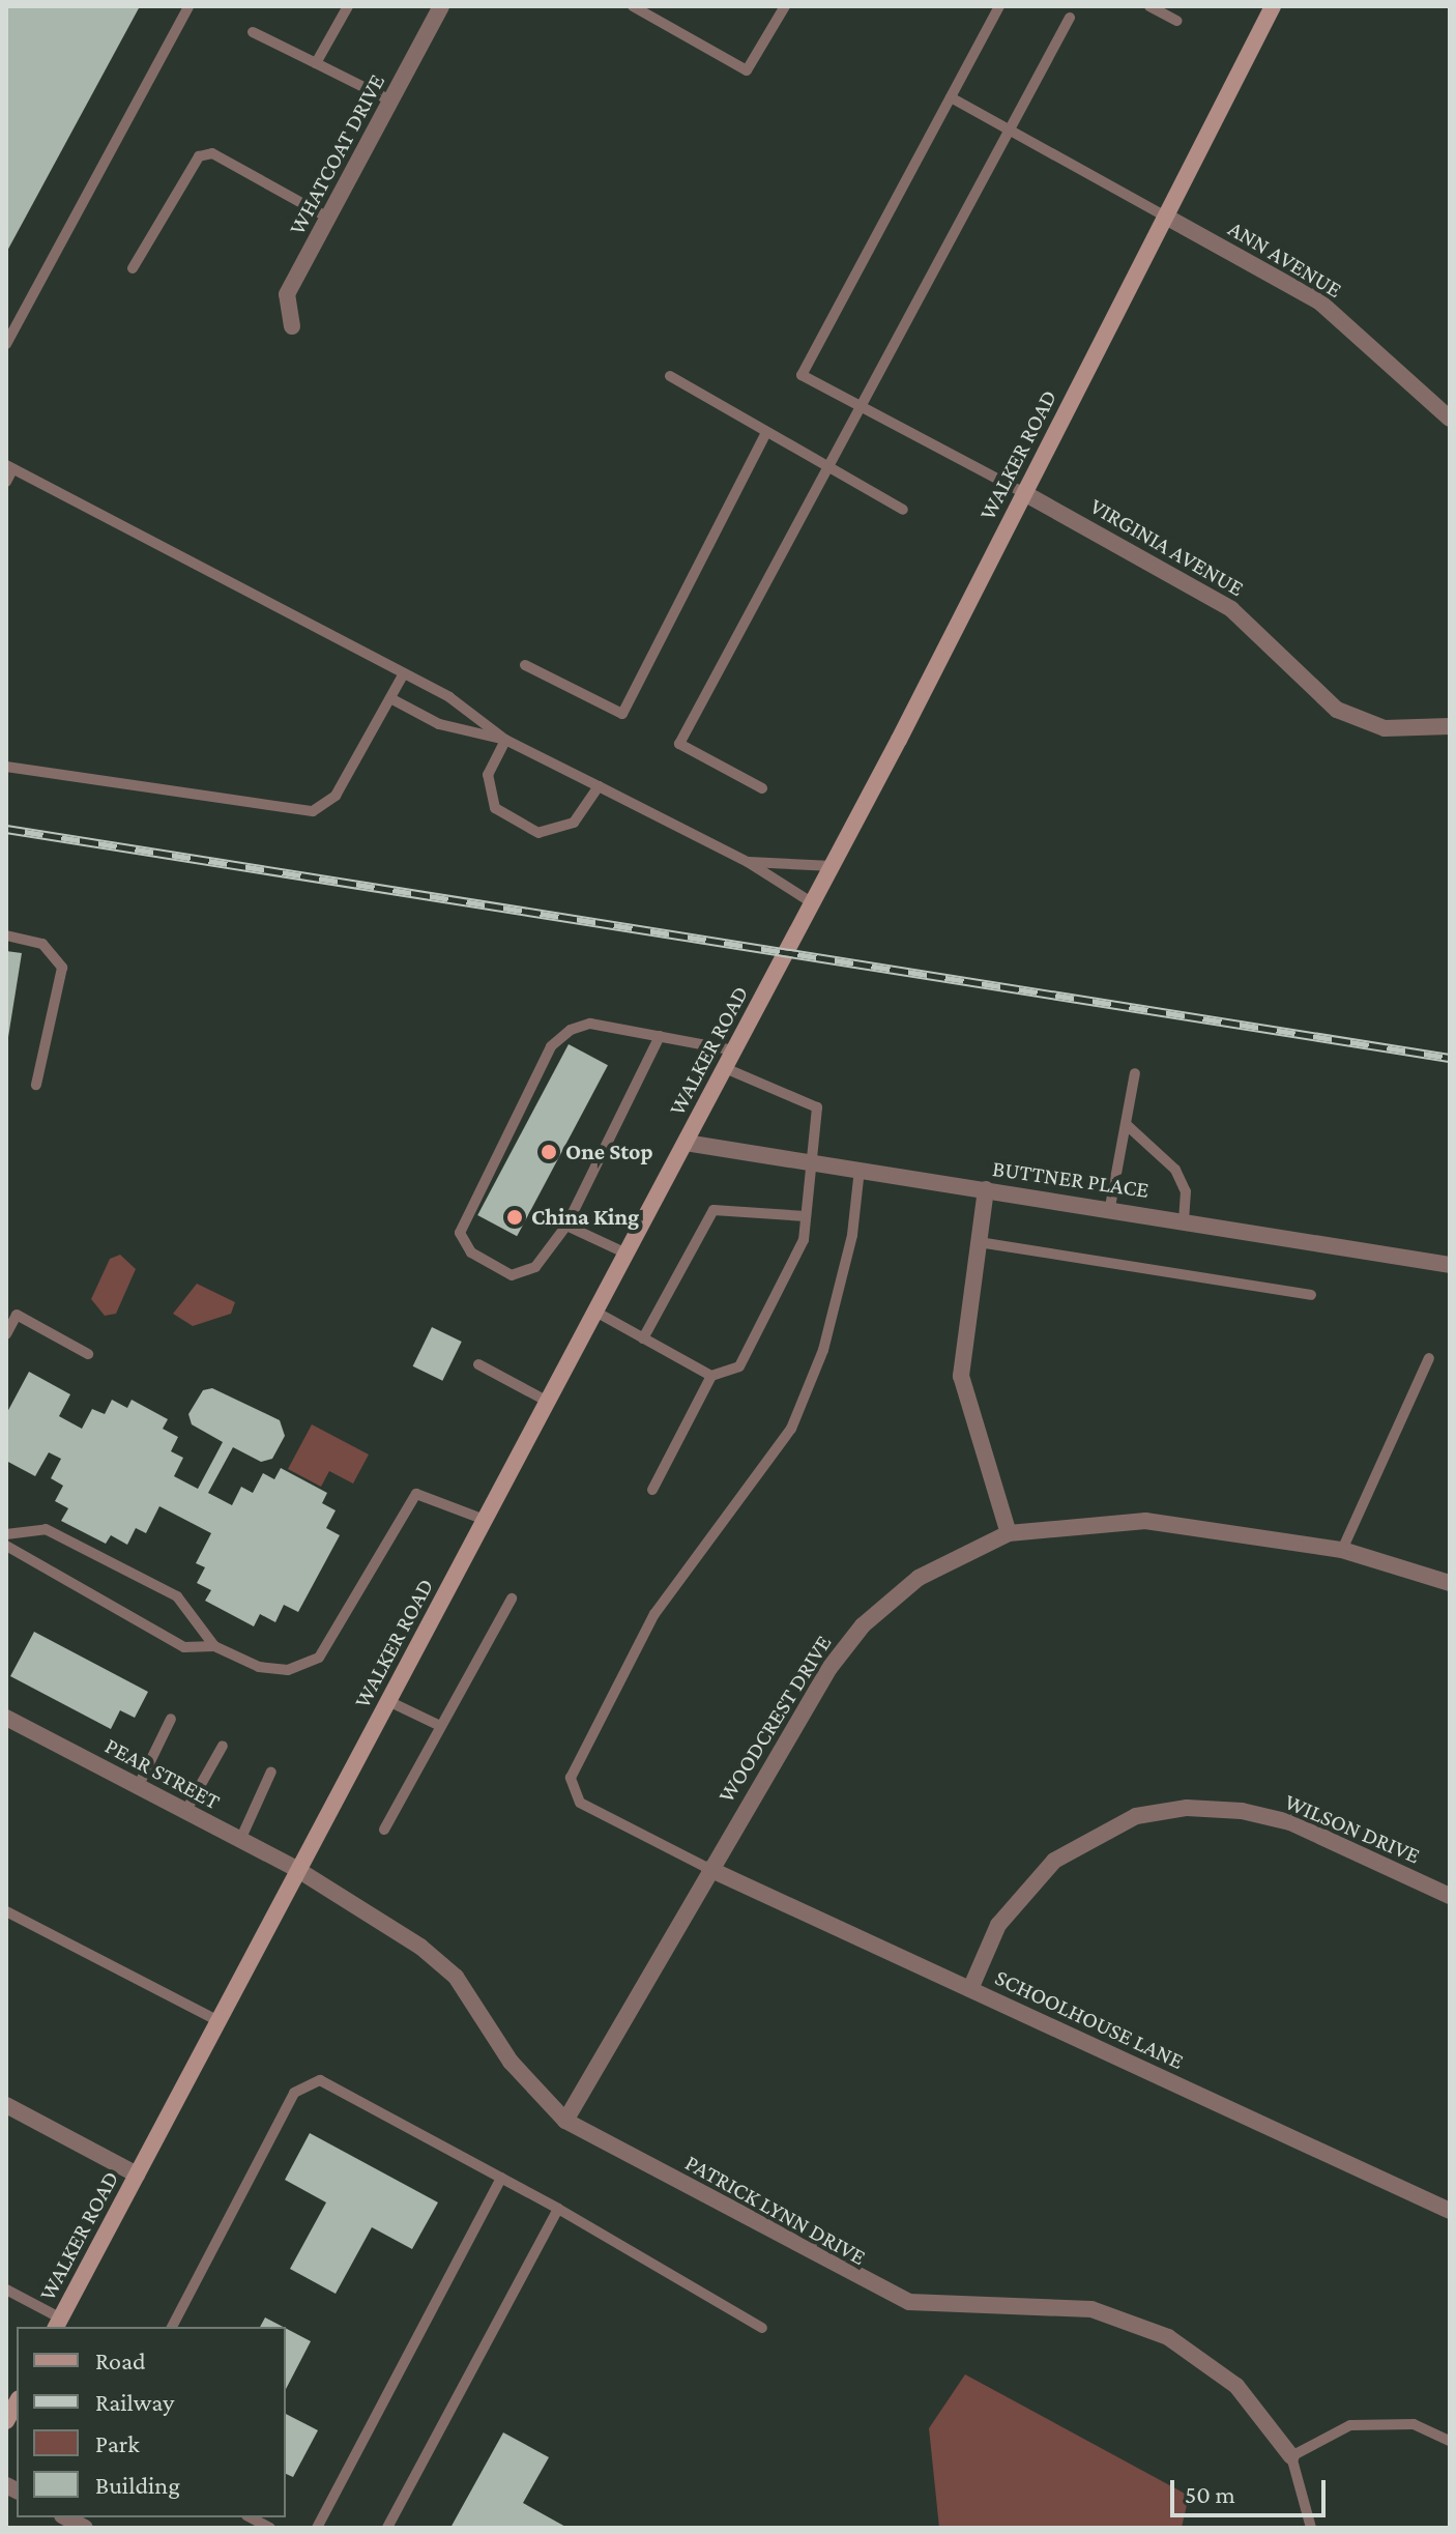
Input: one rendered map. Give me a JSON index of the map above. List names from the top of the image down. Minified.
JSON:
{"streets":{"street":["WHATCOAT DRIVE","ANN AVENUE","WALKER ROAD","VIRGINIA AVENUE","BUTTNER PLACE","WOODCREST DRIVE","PEAR STREET","WILSON DRIVE","SCHOOLHOUSE LANE","PATRICK LYNN DRIVE"]},"crossings":[["ANN AVENUE","WALKER ROAD"],["WALKER ROAD","VIRGINIA AVENUE"],["WALKER ROAD","BUTTNER PLACE"],["WALKER ROAD","PEAR STREET"],["WALKER ROAD","PATRICK LYNN DRIVE"],["WOODCREST DRIVE","SCHOOLHOUSE LANE"],["WOODCREST DRIVE","PATRICK LYNN DRIVE"],["PEAR STREET","PATRICK LYNN DRIVE"],["WILSON DRIVE","SCHOOLHOUSE LANE"]],"places":["One Stop","China King"],"legend":["Road","Railway","Park","Building"],"scale_bar":"50 m"}
